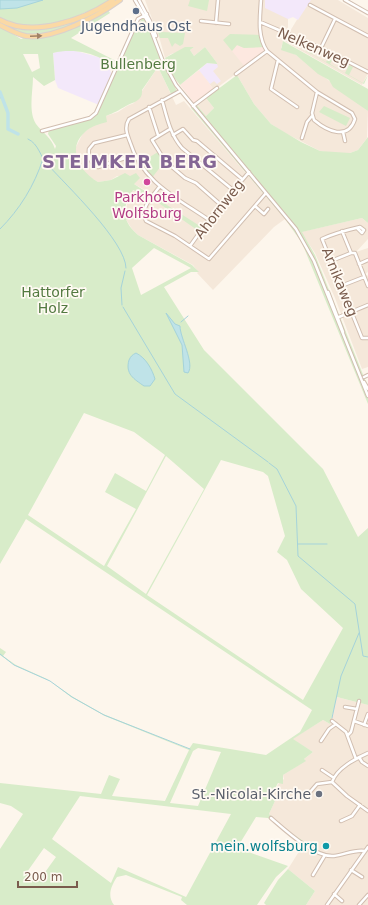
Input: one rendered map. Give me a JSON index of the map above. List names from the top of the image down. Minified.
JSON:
{"streets":{"street":["Nelkenweg","Ahornweg","Arnikaweg"]},"districts":["STEIMKER BERG"],"parks":["Bullenberg","Hattorfer Holz"],"places":["Jugendhaus Ost","Parkhotel Wolfsburg","St.-Nicolai-Kirche","mein.wolfsburg"],"scale_bar":"200 m"}
